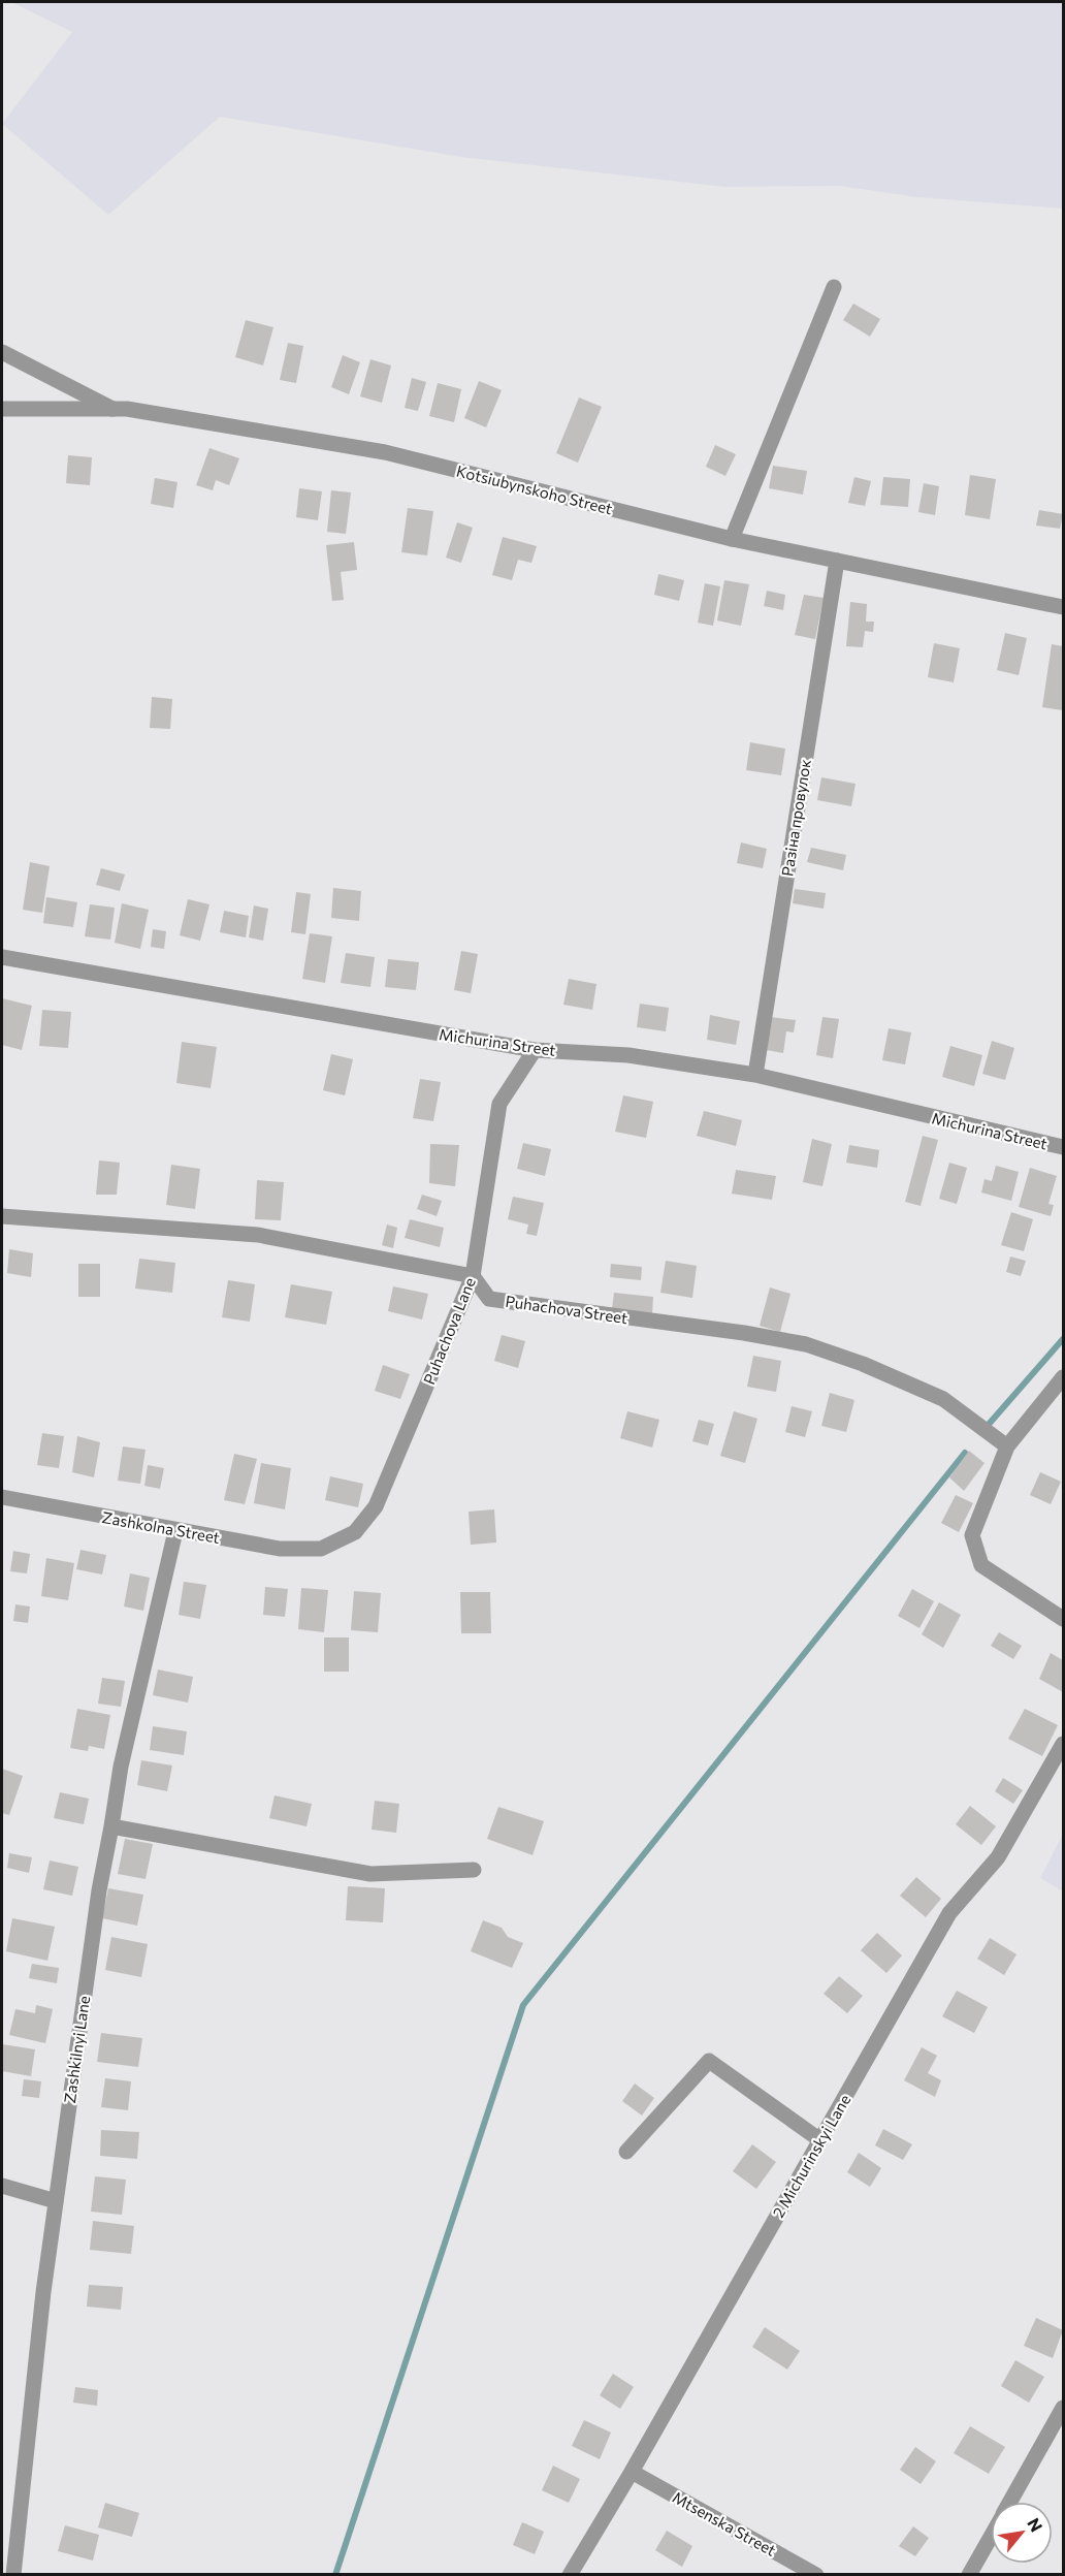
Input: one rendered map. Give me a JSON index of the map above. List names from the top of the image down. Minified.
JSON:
{"streets":{"street":["Kotsiubynskoho Street","Разіна провулок","Michurina Street","Puhachova Street","Puhachova Lane","Zashkolna Street","Zashkilnyi Lane","2 Michurinskyi Lane","Mtsenska Street"]},"crossings":[["Kotsiubynskoho Street","Разіна провулок"],["Разіна провулок","Michurina Street"],["Michurina Street","Puhachova Lane"],["Puhachova Street","Puhachova Lane"],["Puhachova Lane","Zashkolna Street"],["Zashkolna Street","Zashkilnyi Lane"],["2 Michurinskyi Lane","Mtsenska Street"]],"north":"top right"}
